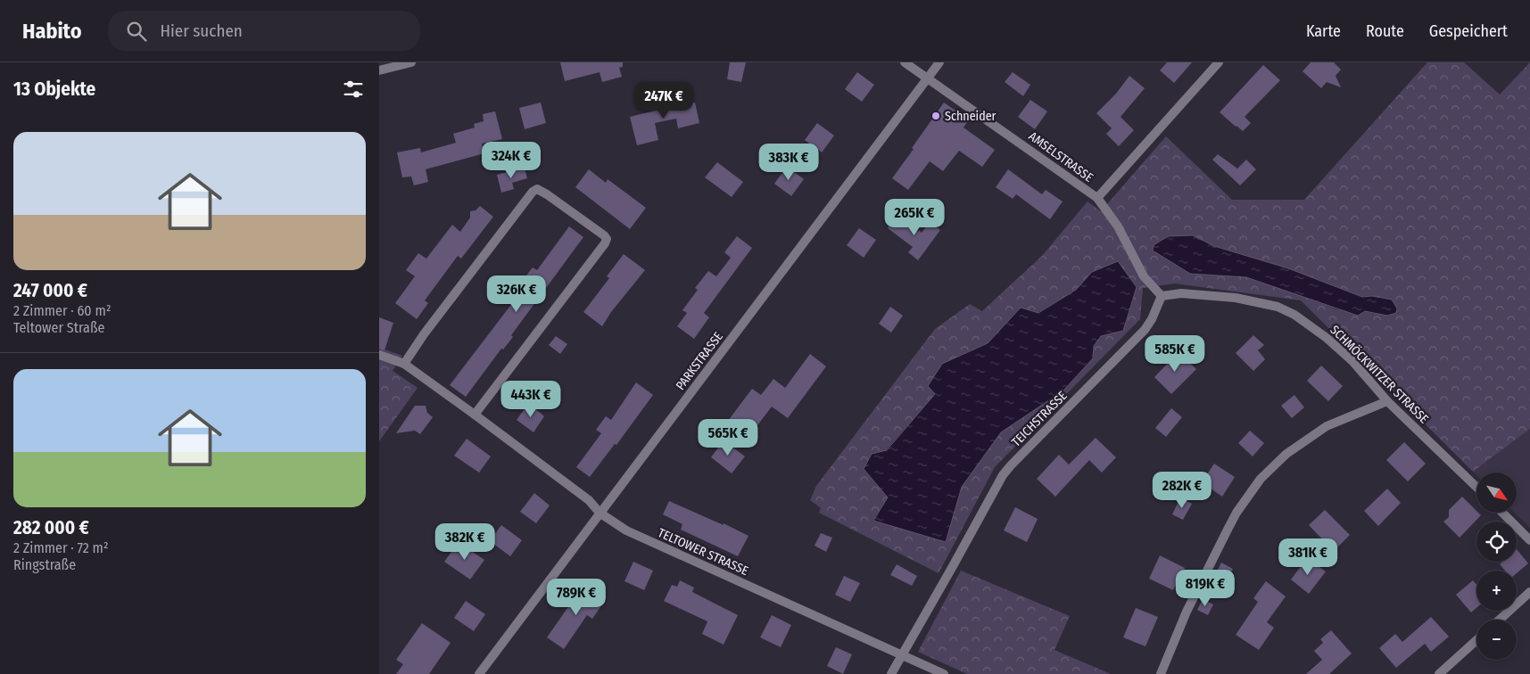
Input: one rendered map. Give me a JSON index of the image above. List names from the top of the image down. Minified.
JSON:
{"streets":{"street":["AMSELSTRASSE","PARKSTRASSE","SCHMÖCKWITZER STRASSE","TEICHSTRASSE","TELTOWER STRASSE"]},"crossings":[["AMSELSTRASSE","PARKSTRASSE"],["PARKSTRASSE","TELTOWER STRASSE"],["SCHMÖCKWITZER STRASSE","TEICHSTRASSE"],["TEICHSTRASSE","TELTOWER STRASSE"]],"places":["Schneider"],"north":"bottom right","page":{"header":"Habito","search":"Hier suchen","nav":["Karte","Route","Gespeichert"],"heading":"13 Objekte","price":["247K €","324K €","383K €","265K €","326K €","585K €","443K €","565K €","282K €","382K €","381K €","819K €","789K €"],"list":[{"name":"247 000 €","note":"2 Zimmer · 60 m² · Teltower Straße"},{"name":"282 000 €","note":"2 Zimmer · 72 m² · Ringstraße"}],"map_buttons":["+","−"]}}
